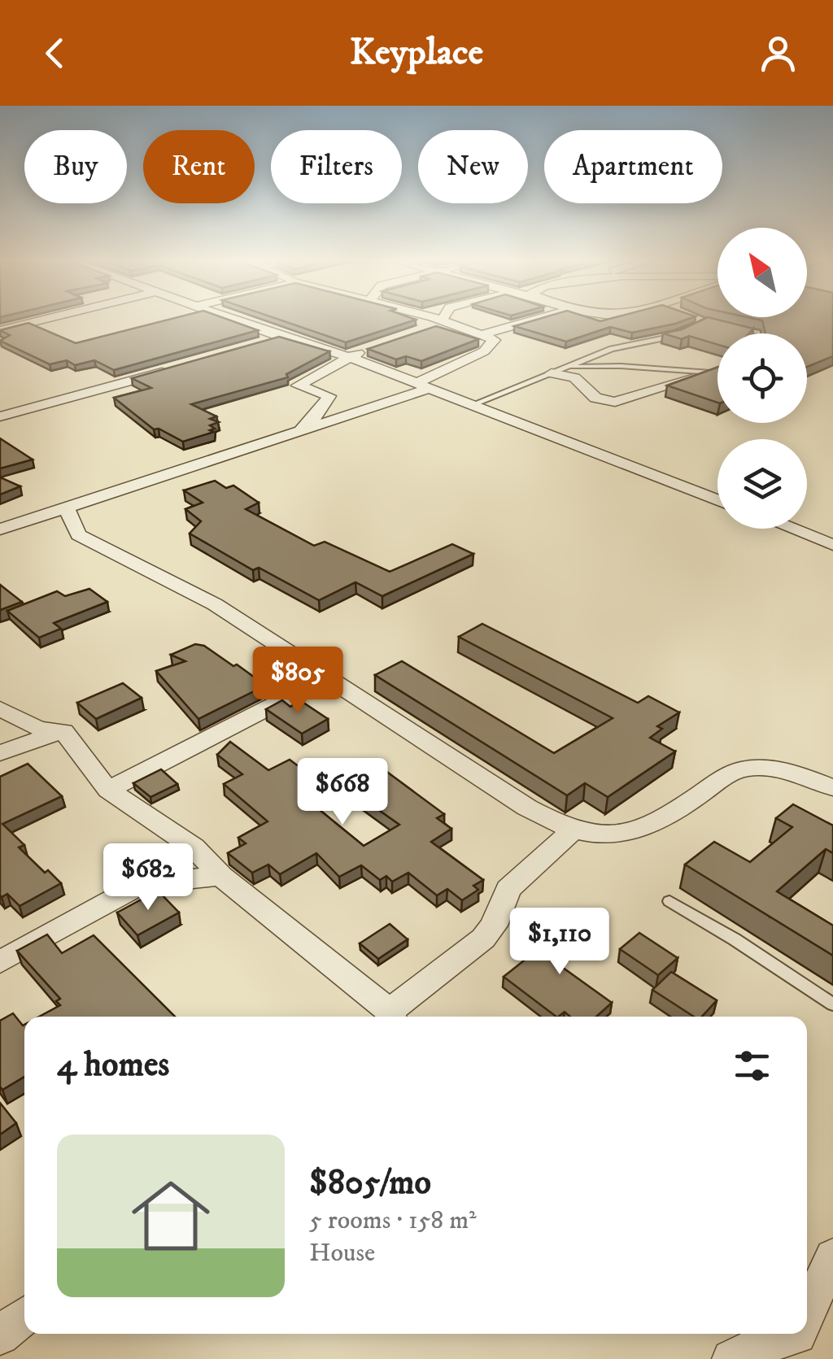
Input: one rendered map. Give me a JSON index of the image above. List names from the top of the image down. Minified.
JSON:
{"north":"top left","page":{"header":"Keyplace","chip":["Buy","Rent","Filters","New","Apartment"],"price":["$805","$668","$682","$1,110"],"heading":"4 homes","list":[{"name":"$805/mo","note":"5 rooms · 158 m² · House"}]}}
